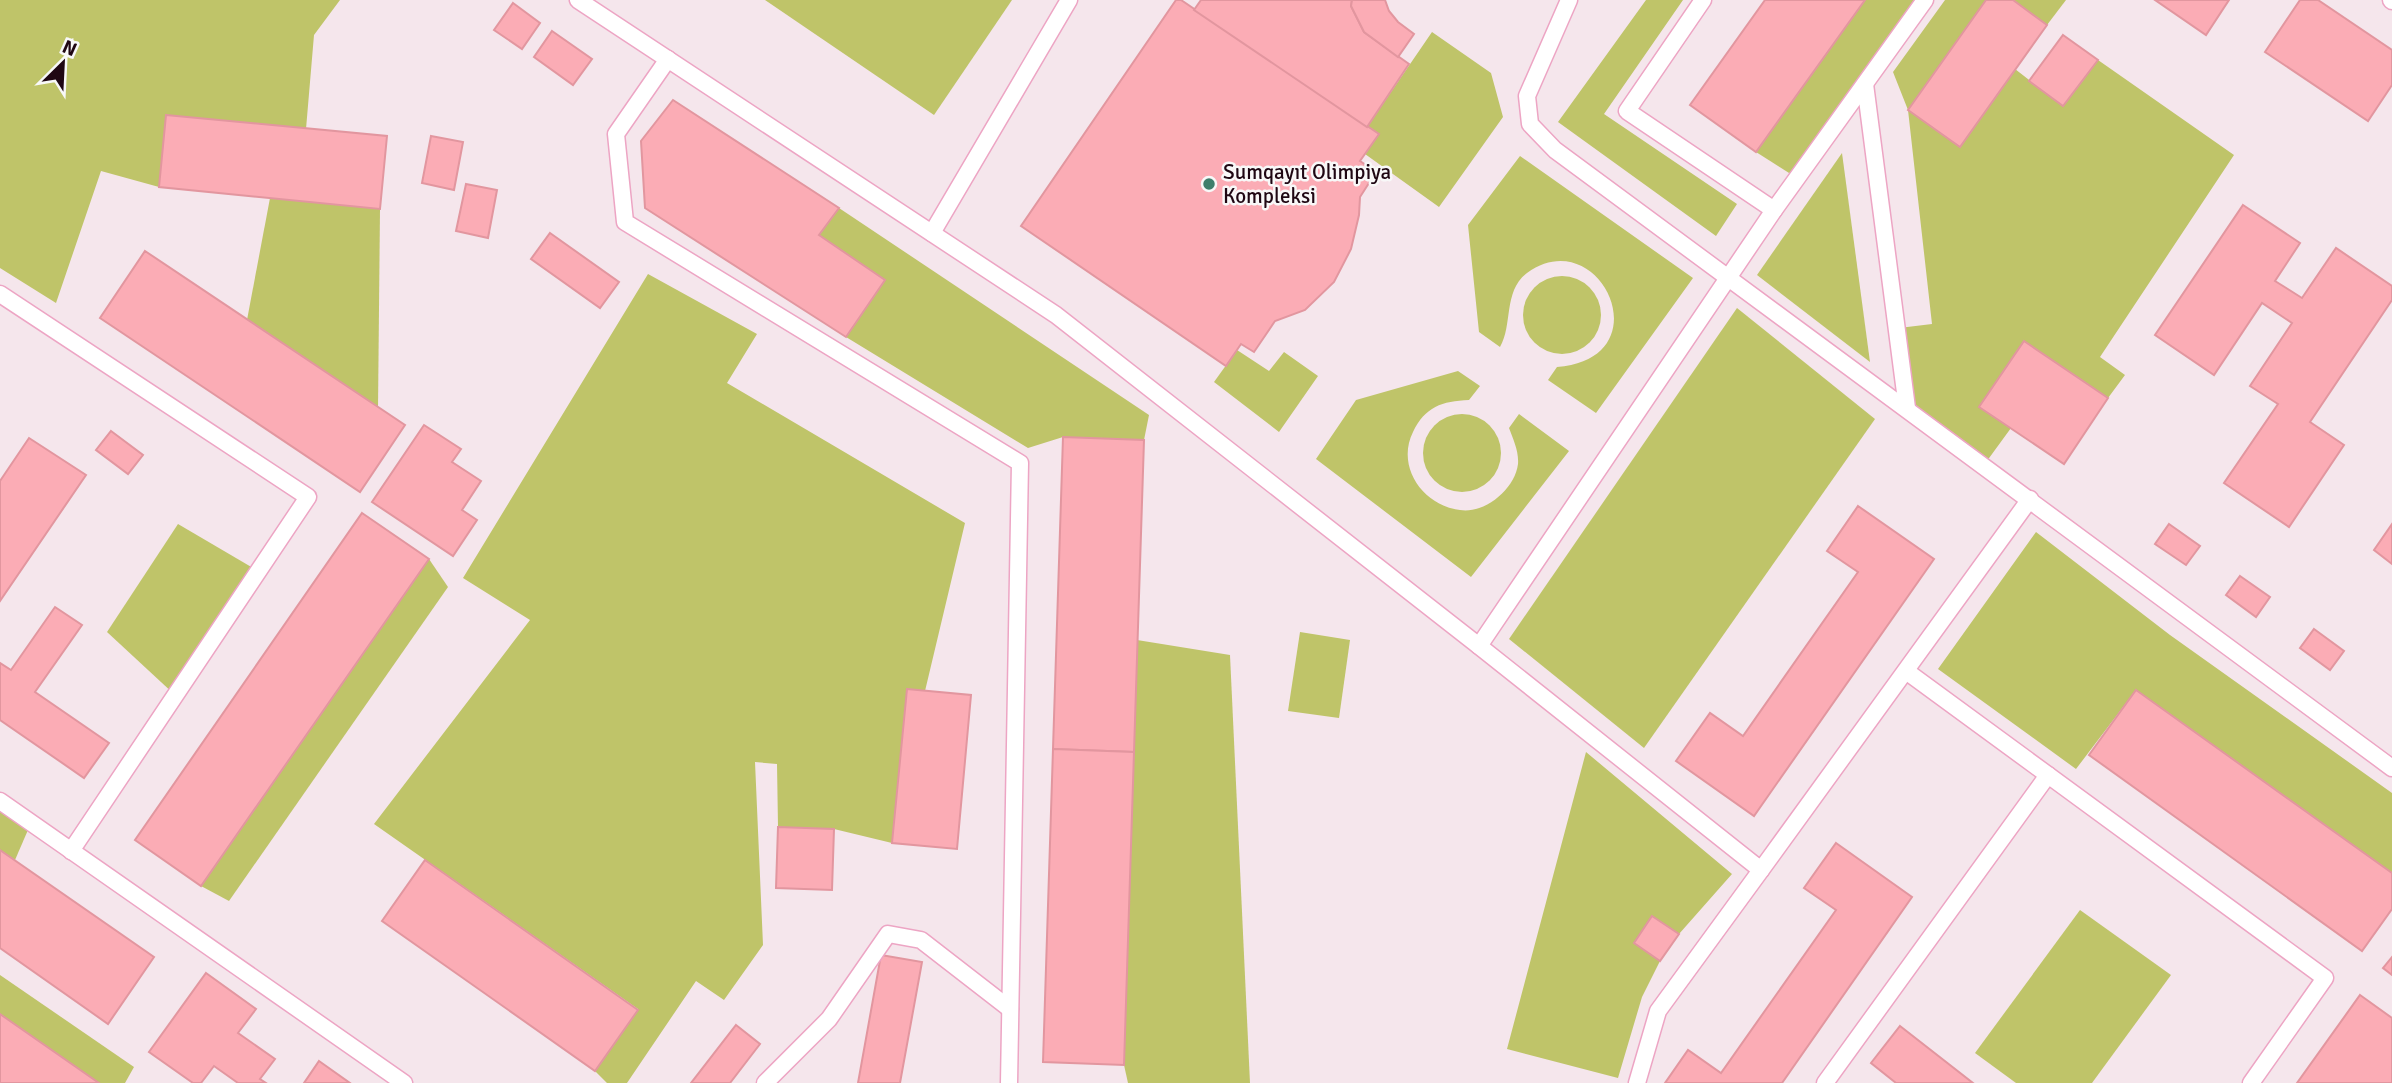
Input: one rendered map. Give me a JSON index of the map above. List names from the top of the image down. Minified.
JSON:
{"places":["Sumqayıt Olimpiya Kompleksi"],"north":"top right"}
